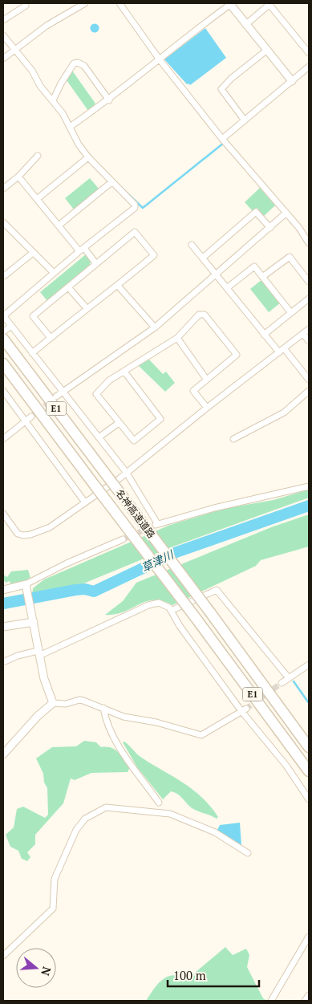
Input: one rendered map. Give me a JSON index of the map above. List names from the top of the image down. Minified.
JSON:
{"streets":{"highway":["E1","名神高速道路"]},"water":["草津川"],"scale_bar":"100 m","north":"right"}
